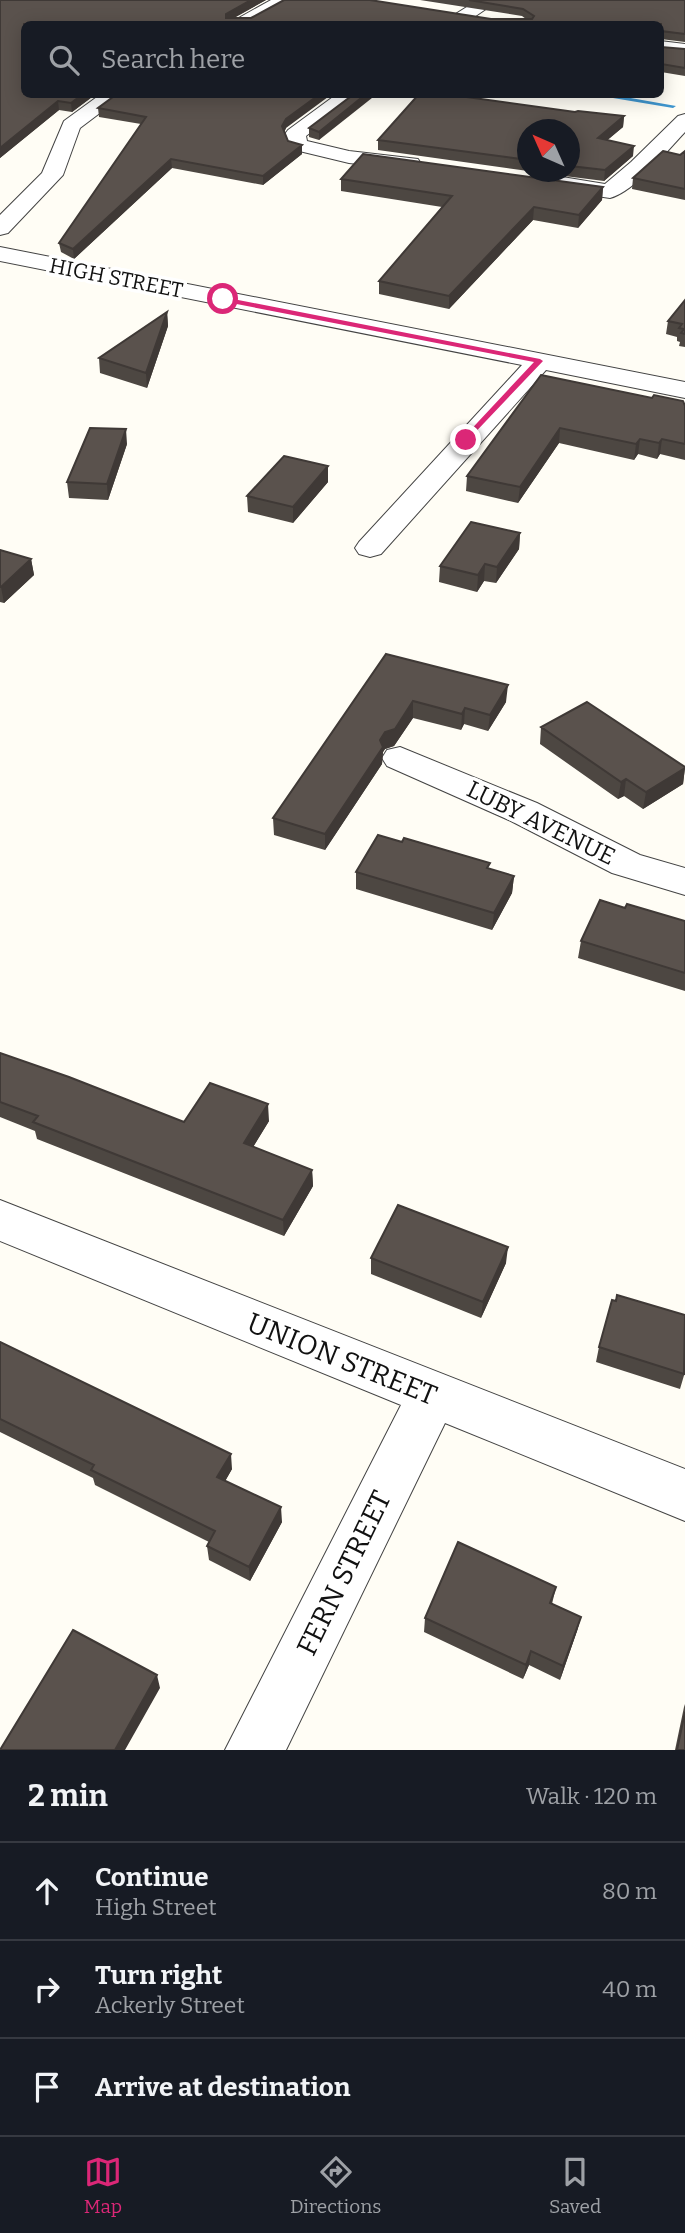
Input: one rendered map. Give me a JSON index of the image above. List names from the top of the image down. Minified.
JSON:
{"streets":{"street":["HIGH STREET","LUBY AVENUE","UNION STREET","FERN STREET"]},"crossings":[["UNION STREET","FERN STREET"]],"north":"top left","page":{"search":"Search here","heading":["2 min","Walk · 120 m"],"list":[["Continue","High Street","80 m"],["Turn right","Ackerly Street","40 m"],"Arrive at destination"],"nav":["Map","Directions","Saved"]}}
